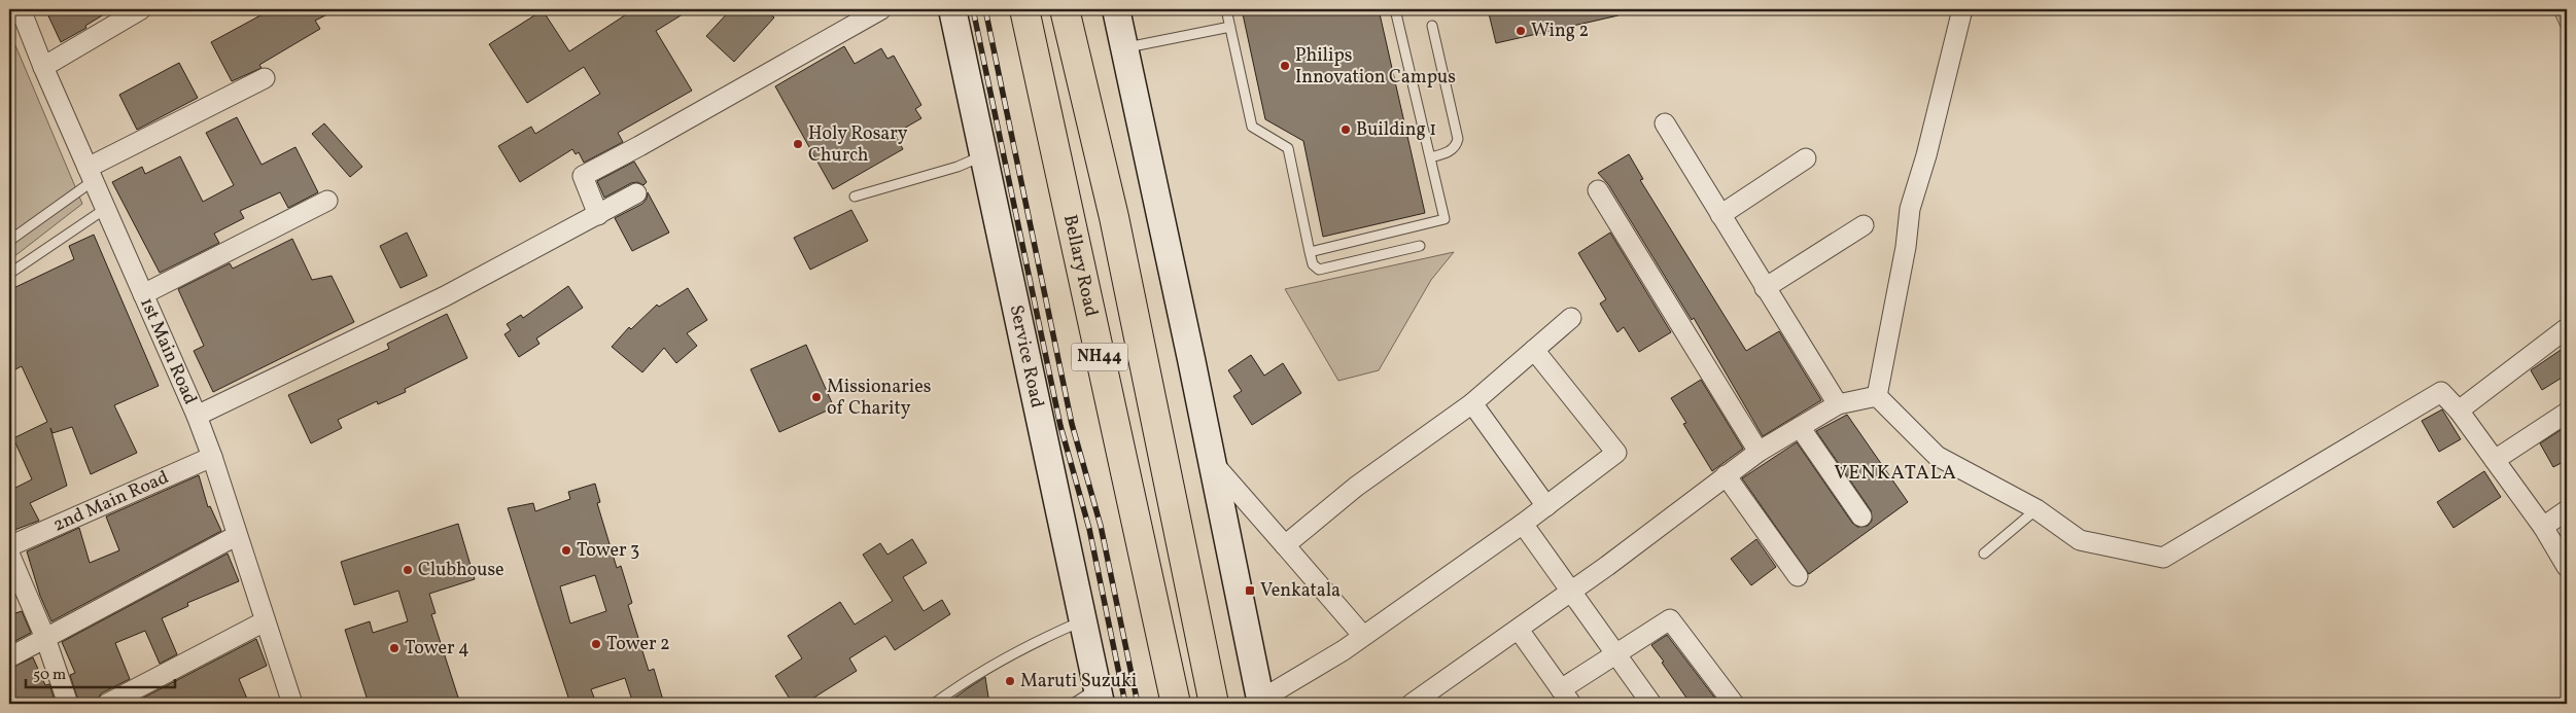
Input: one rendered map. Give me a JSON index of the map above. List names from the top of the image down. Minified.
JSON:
{"streets":{"highway":["Bellary Road","NH44"],"main road":["Service Road"],"street":["1st Main Road","2nd Main Road"]},"crossings":[["1st Main Road","2nd Main Road"]],"districts":["VENKATALA"],"places":{"other":["Wing 2","Philips Innovation Campus","Building 1","Holy Rosary Church","Missionaries of Charity","Tower 3","Clubhouse","Tower 2","Tower 4","Maruti Suzuki"],"transit":["Venkatala"]},"scale_bar":"50 m"}
